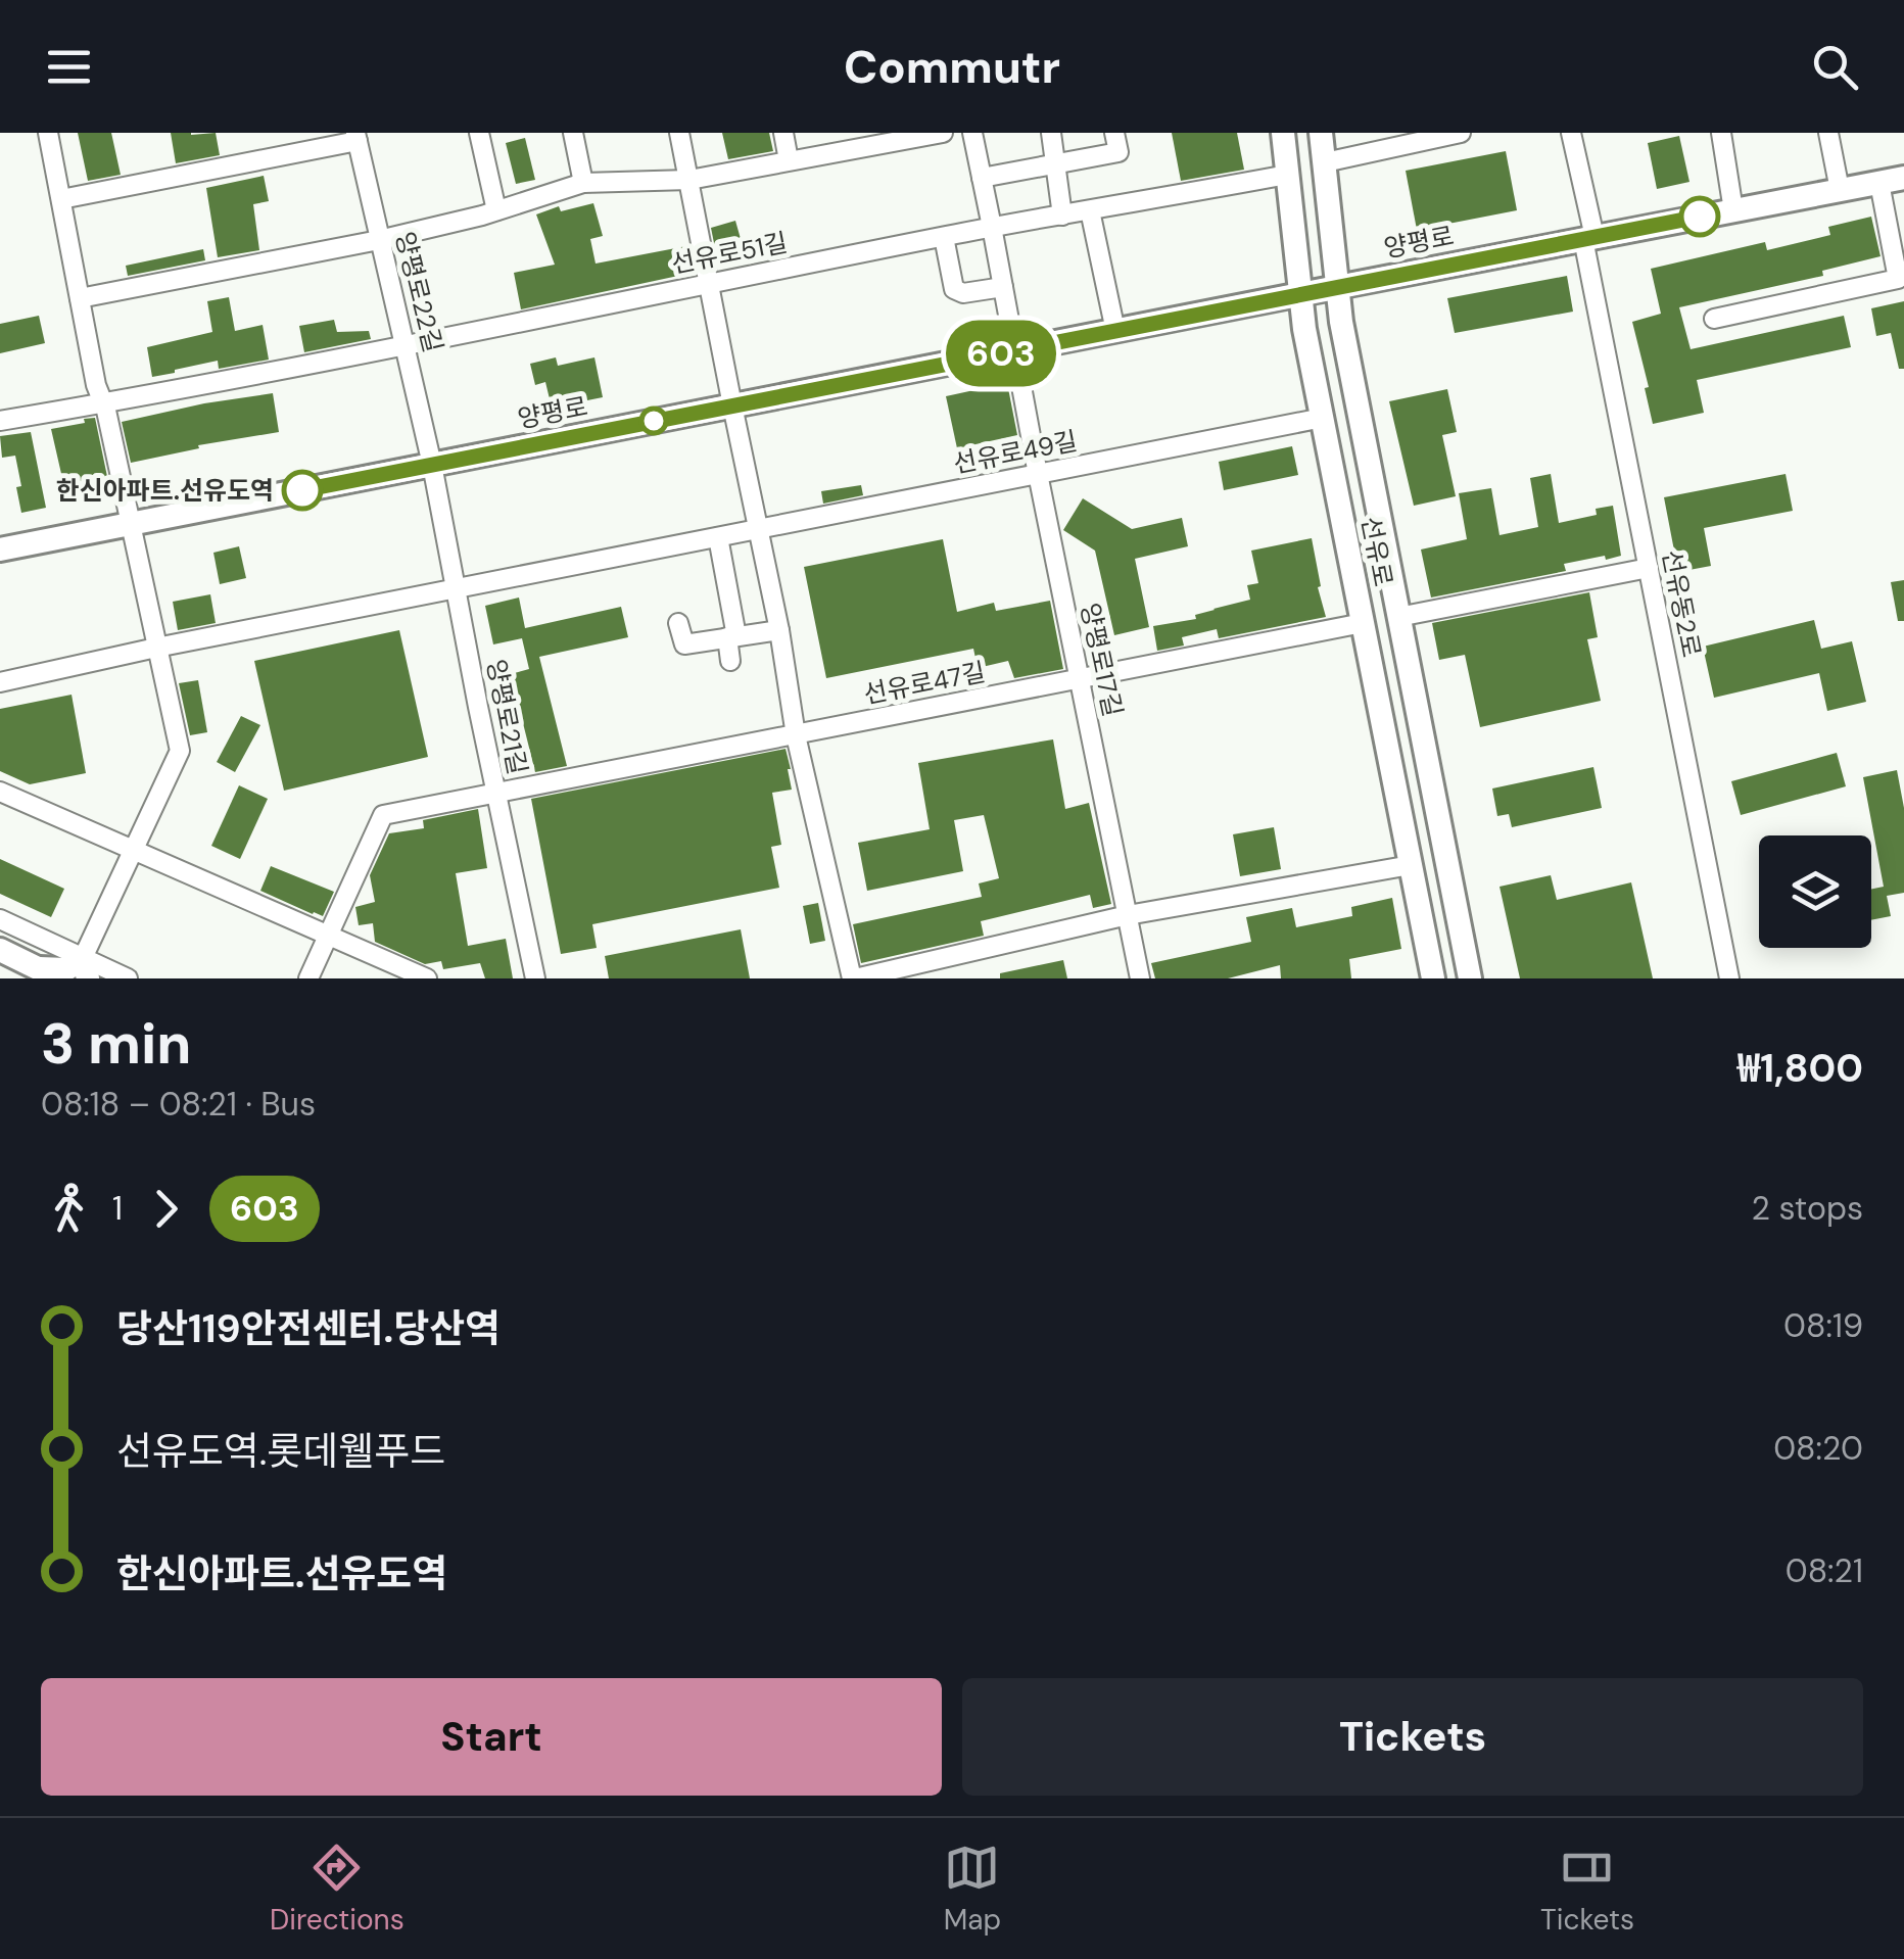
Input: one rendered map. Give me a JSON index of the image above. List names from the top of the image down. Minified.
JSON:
{"streets":{"main road":["양평로","선유로"],"street":["선유로51길","양평로22길","선유로49길","선유동2로","양평로17길","선유로47길","양평로21길"]},"crossings":[["양평로","양평로22길"],["양평로","선유로"],["양평로","선유동2로"],["양평로","양평로17길"],["양평로","양평로21길"],["선유로51길","양평로22길"],["선유로51길","선유로"],["선유로51길","양평로17길"],["양평로22길","양평로21길"],["선유로49길","선유로"],["선유로49길","양평로17길"],["선유로49길","양평로21길"],["선유로","선유동2로"],["선유로","선유로47길"],["양평로17길","선유로47길"],["선유로47길","양평로21길"]],"places":["한신아파트.선유도역"],"lines":["bus line 603"],"page":{"header":"Commutr","on_map":"603","heading":["3 min","08:18 – 08:21 · Bus","₩1,800"],"legs":["1","603","2 stops"],"list":[{"name":"당산119안전센터.당산역","value":"08:19"},{"name":"선유도역.롯데웰푸드","value":"08:20"},{"name":"한신아파트.선유도역","value":"08:21"}],"buttons":["Start","Tickets"],"tabs":["Directions","Map","Tickets"]}}
